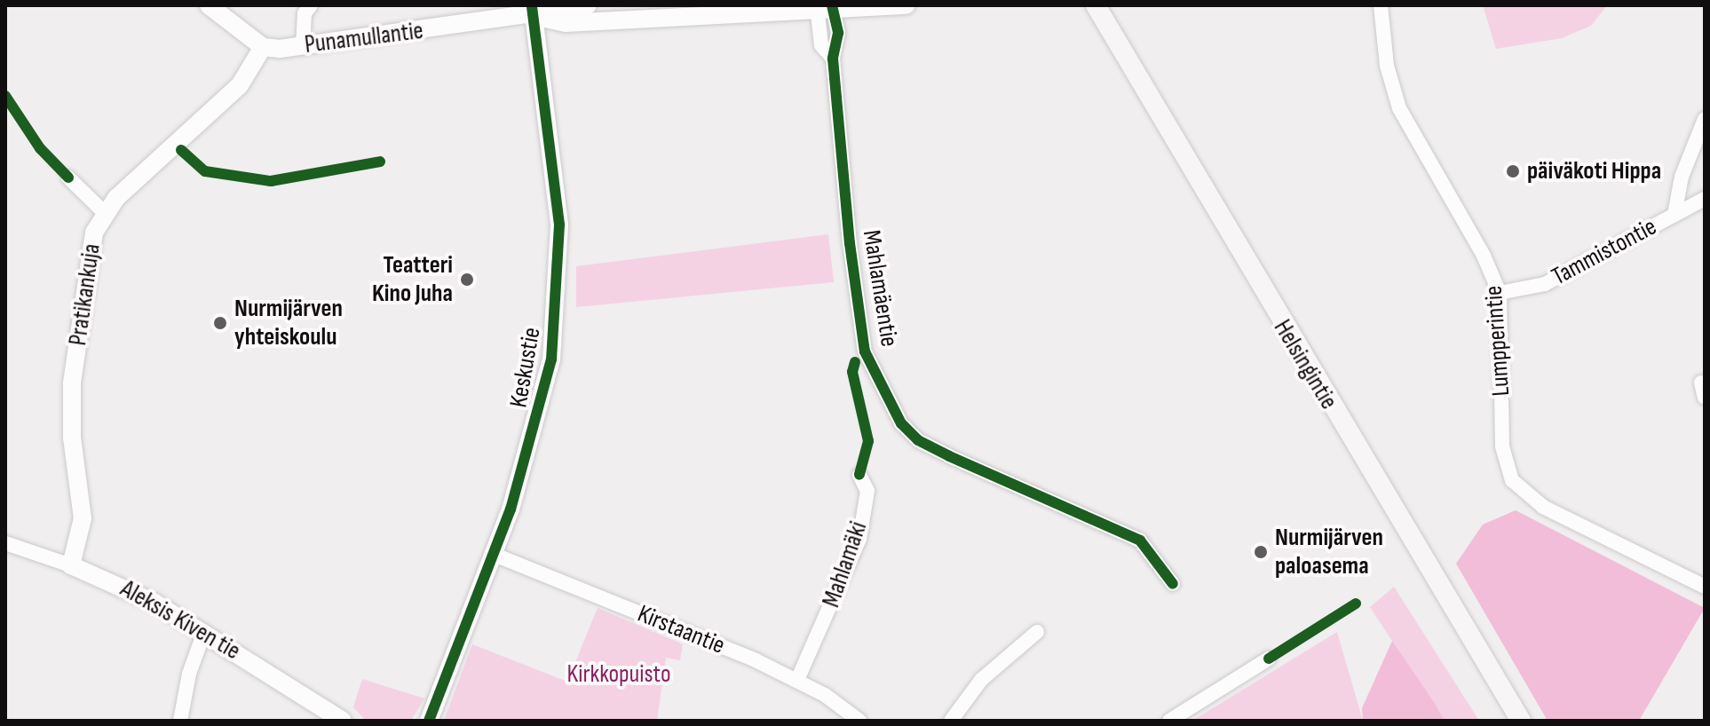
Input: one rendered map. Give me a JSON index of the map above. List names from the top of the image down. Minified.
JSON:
{"streets":{"main road":["Helsingintie"],"street":["Punamullantie","Tammistontie","Mahlamäentie","Pratikankuja","Lumpperintie","Keskustie","Mahlamäki","Aleksis Kiven tie","Kirstaantie"]},"crossings":[["Punamullantie","Mahlamäentie"],["Punamullantie","Pratikankuja"],["Punamullantie","Keskustie"],["Tammistontie","Lumpperintie"],["Pratikankuja","Aleksis Kiven tie"],["Keskustie","Kirstaantie"],["Mahlamäki","Kirstaantie"]],"parks":["Kirkkopuisto"],"places":["päiväkoti Hippa","Teatteri Kino Juha","Nurmijärven yhteiskoulu","Nurmijärven paloasema"]}
